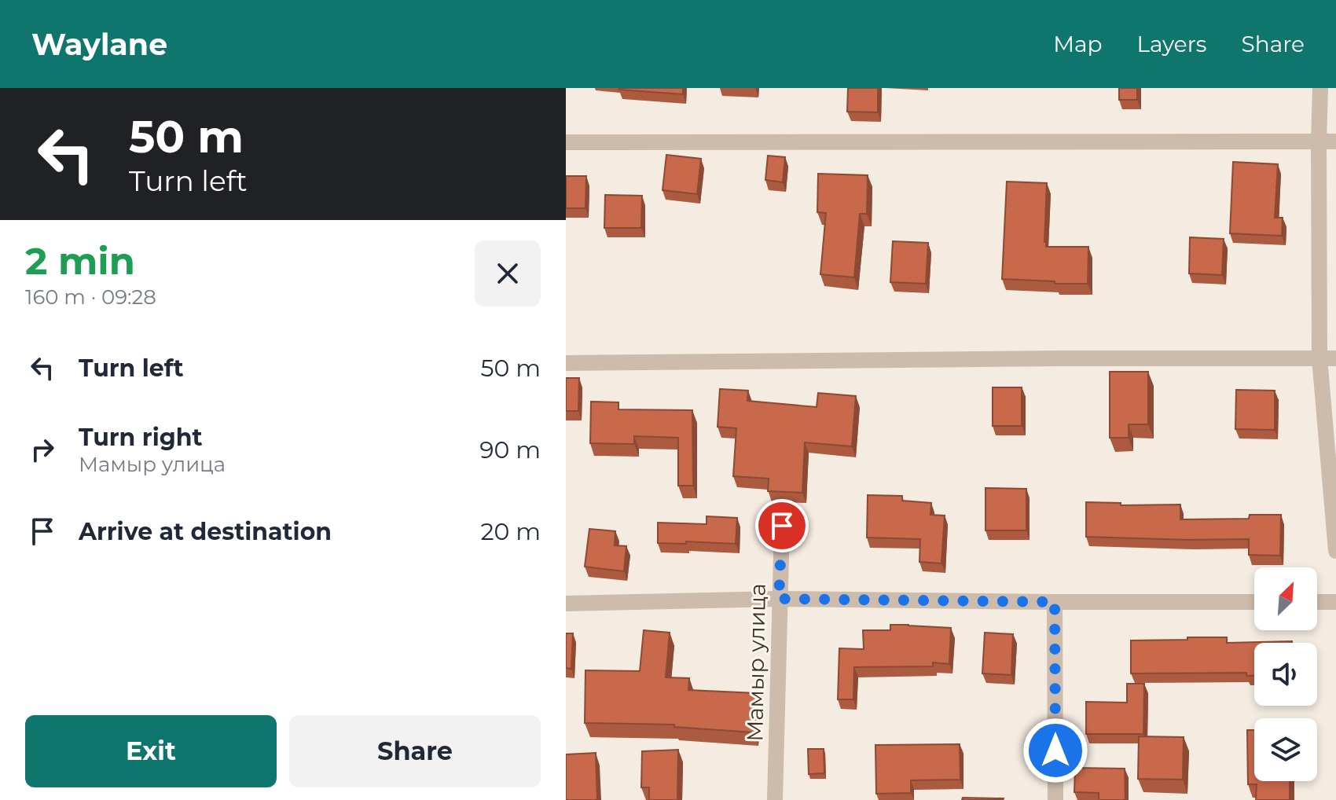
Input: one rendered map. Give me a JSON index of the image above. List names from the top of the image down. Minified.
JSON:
{"streets":{"street":["Мамыр улица"]},"north":"top right","page":{"header":"Waylane","nav":["Map","Layers","Share"],"turn":["50 m","Turn left"],"heading":["2 min","160 m · 09:28"],"list":[{"name":"Turn left","value":"50 m"},{"name":"Turn right","note":"Мамыр улица","value":"90 m"},{"name":"Arrive at destination","value":"20 m"}],"buttons":["Exit","Share"]}}
